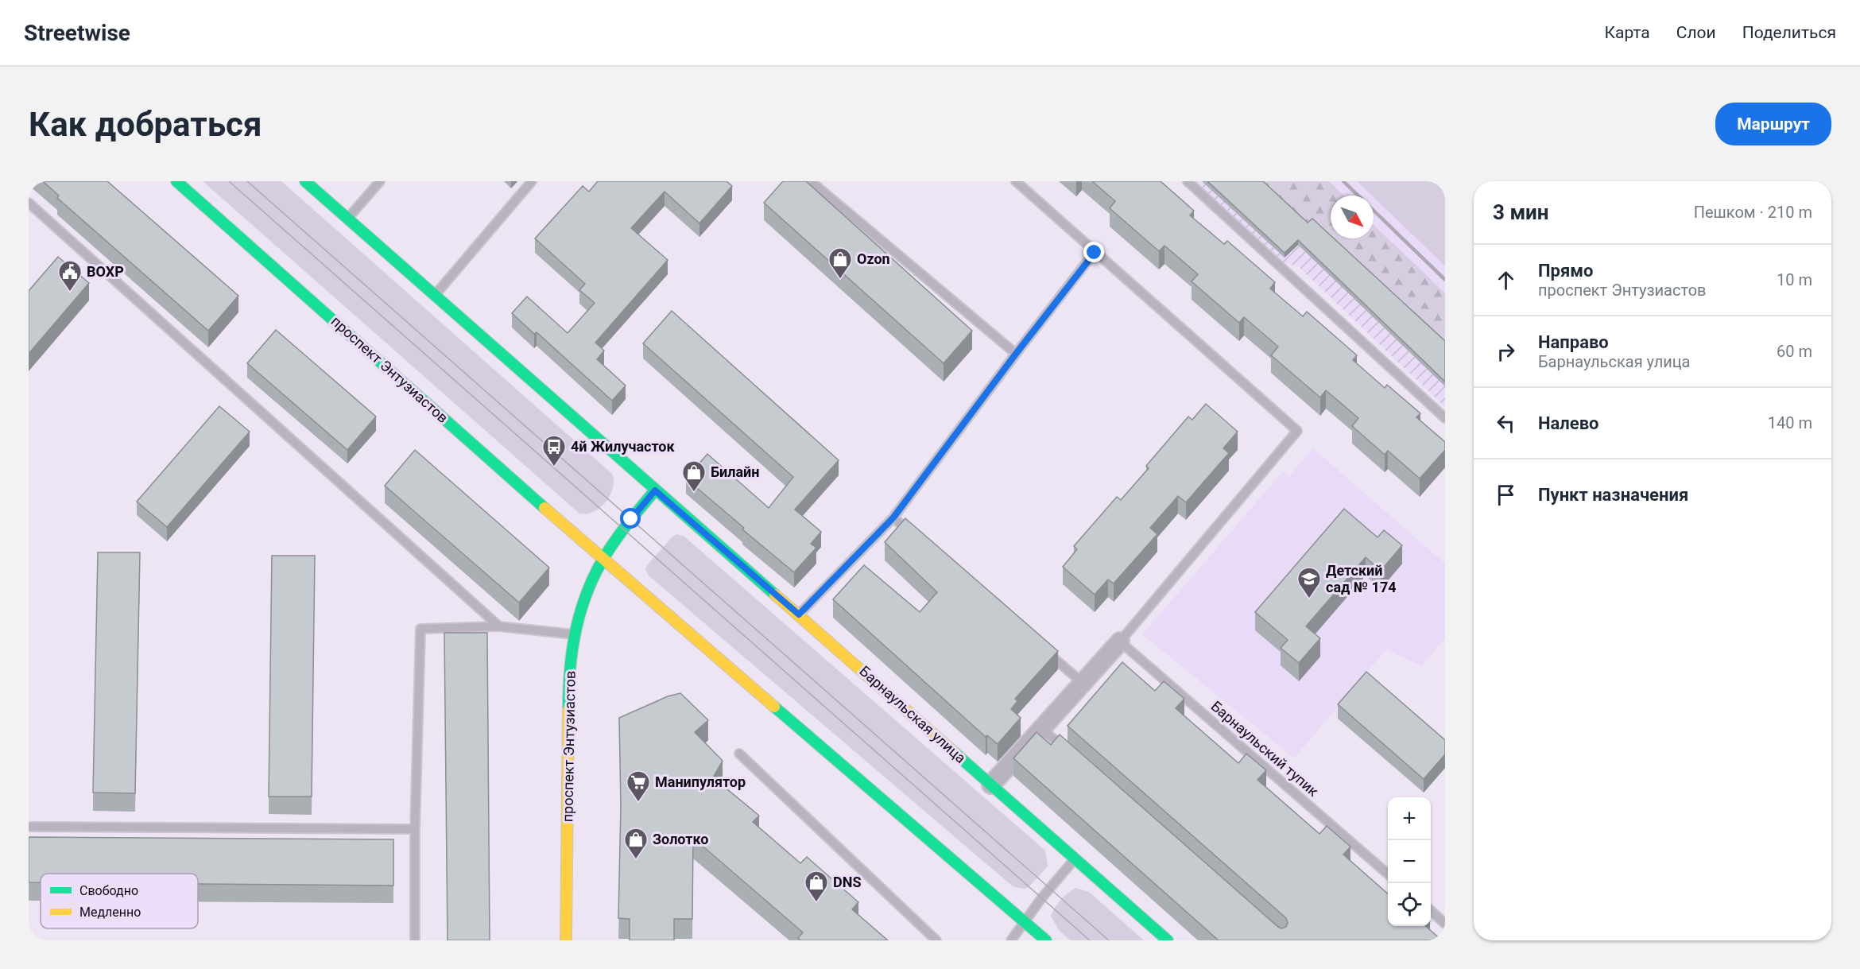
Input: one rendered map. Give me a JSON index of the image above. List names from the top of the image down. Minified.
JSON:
{"streets":{"main road":["проспект Энтузиастов","Барнаульская улица"],"lane":["Барнаульский тупик"]},"crossings":[["проспект Энтузиастов","Барнаульская улица"]],"places":{"shop":["Ozon","Билайн","Золотко","DNS"],"public building":["ВОХР"],"bus stop":["4й Жилучасток"],"school or university":["Детский сад № 174"],"supermarket":["Манипулятор"]},"legend":["Свободно","Медленно"],"north":"bottom right","page":{"header":"Streetwise","nav":["Карта","Слои","Поделиться"],"buttons":"Маршрут","title":"Как добраться","heading":["3 мин","Пешком · 210 m"],"list":[["Прямо","проспект Энтузиастов","10 m"],["Направо","Барнаульская улица","60 m"],["Налево","140 m"],"Пункт назначения"],"map_buttons":["+","−"]}}
